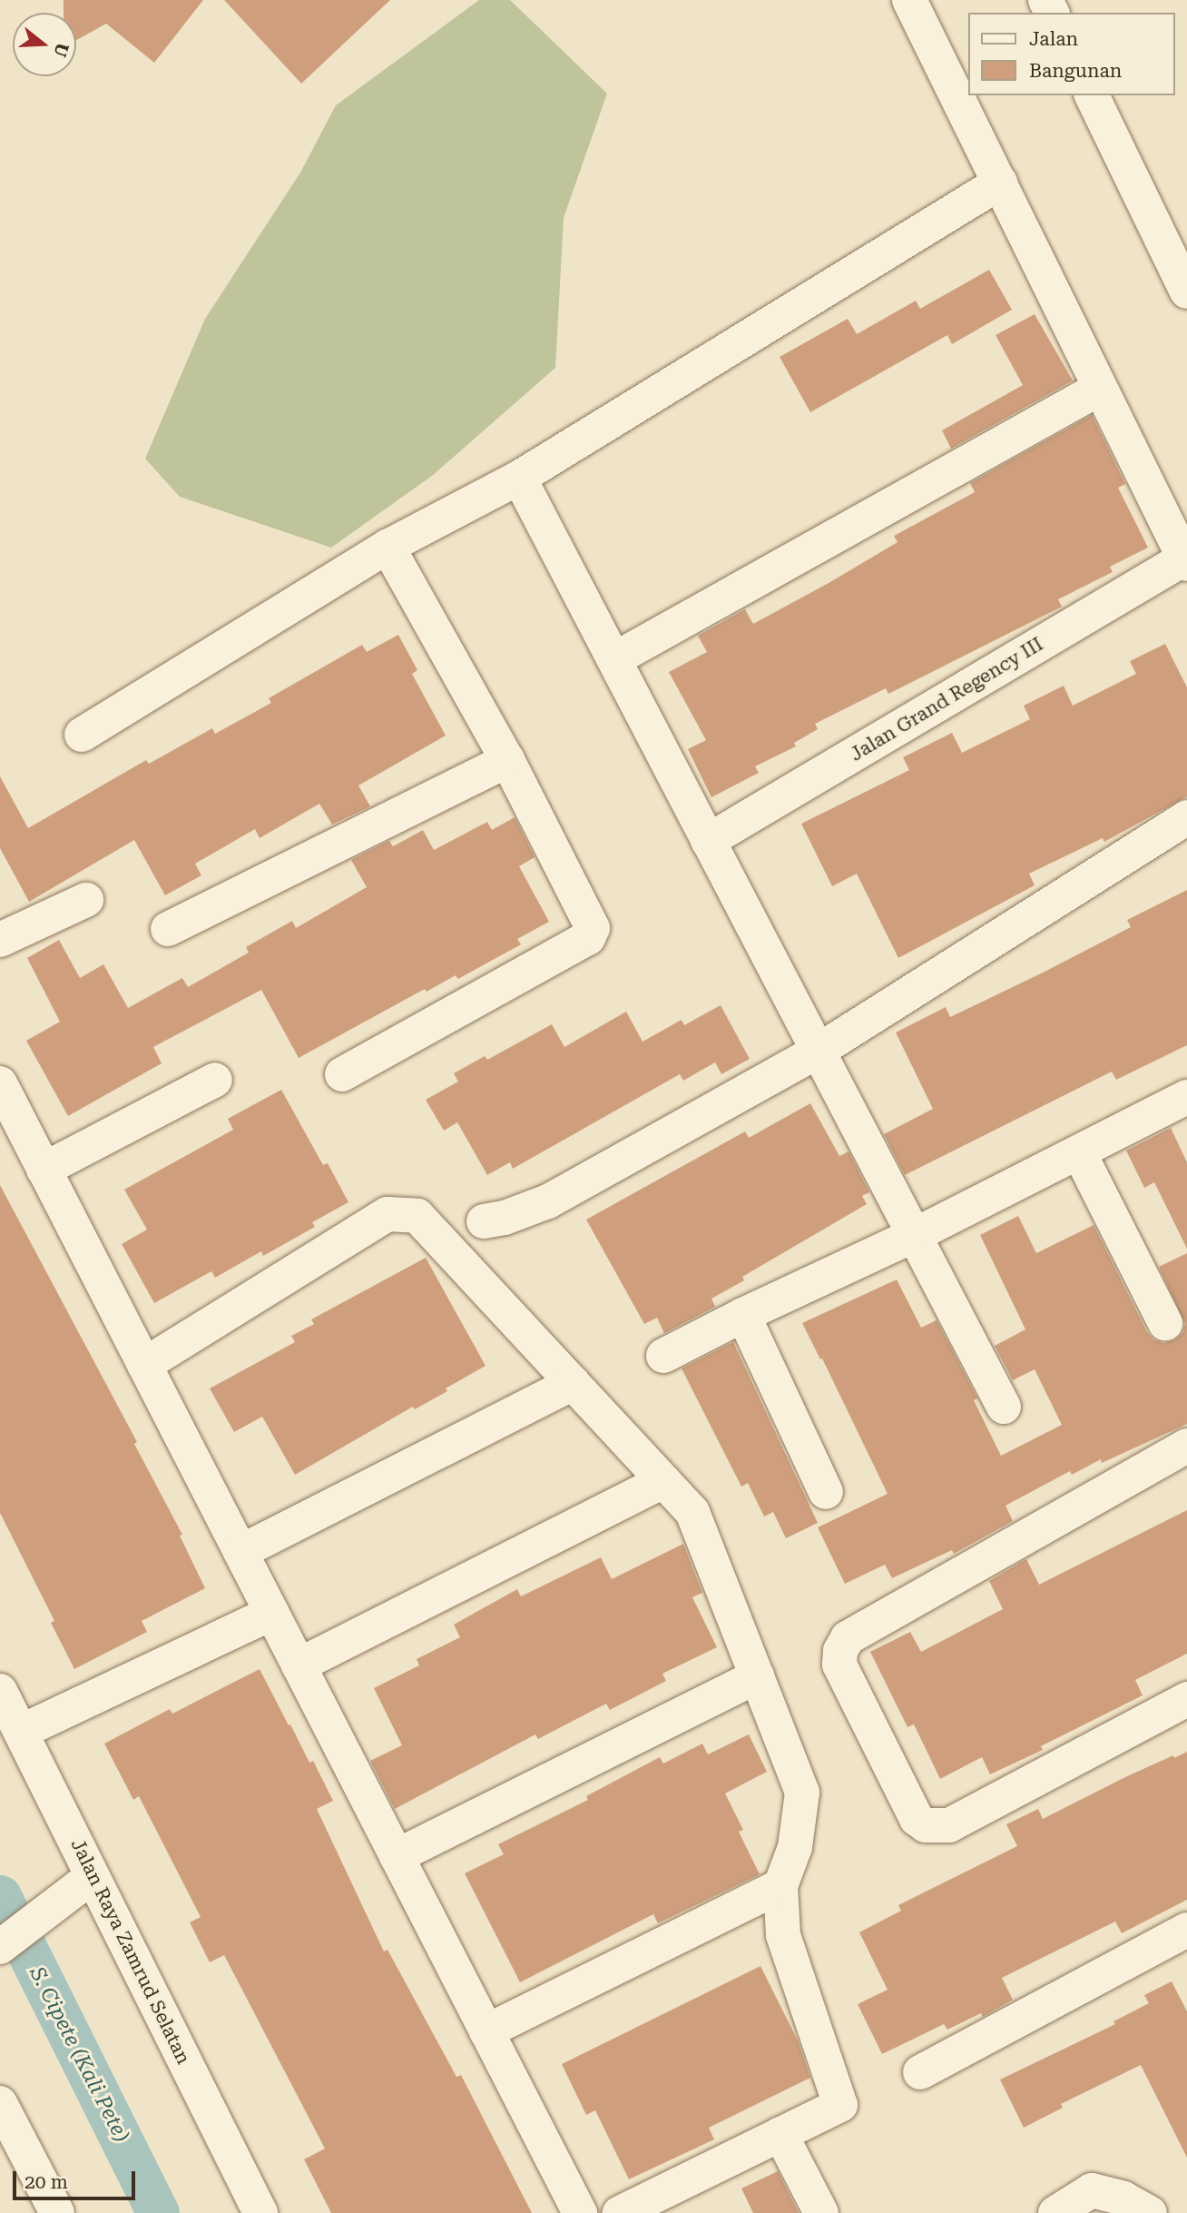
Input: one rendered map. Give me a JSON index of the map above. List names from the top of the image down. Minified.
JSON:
{"streets":{"street":["Jalan Grand Regency III","Jalan Raya Zamrud Selatan"]},"water":["S. Cipete (Kali Pete)"],"legend":["Jalan","Bangunan"],"scale_bar":"20 m","north":"right"}
